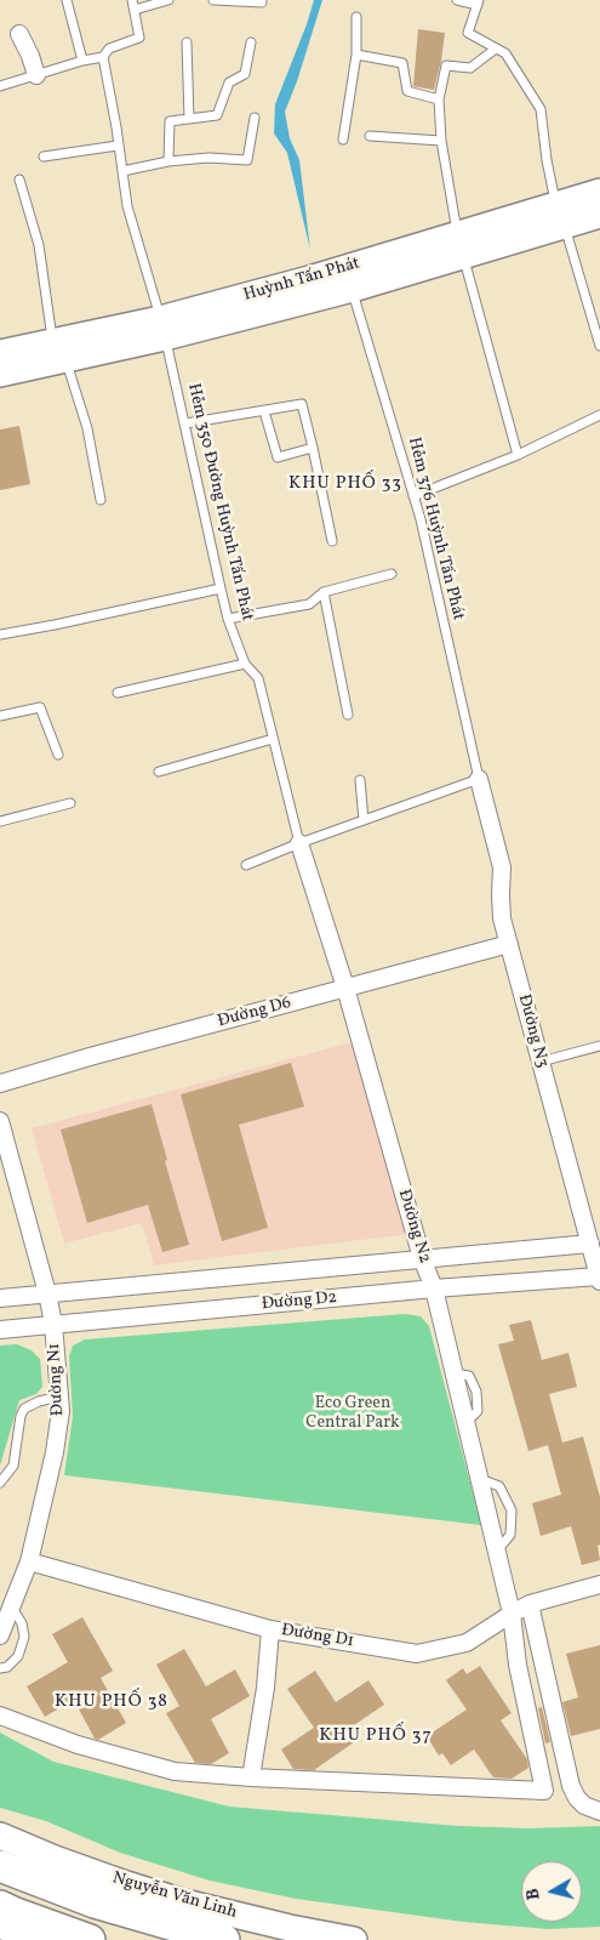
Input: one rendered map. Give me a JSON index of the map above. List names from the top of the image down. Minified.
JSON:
{"streets":{"highway":["Nguyễn Văn Linh"],"main road":["Huỳnh Tấn Phát"],"street":["Đường D6","Đường N3","Đường N2","Đường D2","Đường N1","Đường D1"],"lane":["Hẻm 350 Đường Huỳnh Tấn Phát","Hẻm 376 Huỳnh Tấn Phát"]},"crossings":[["Huỳnh Tấn Phát","Hẻm 350 Đường Huỳnh Tấn Phát"],["Huỳnh Tấn Phát","Hẻm 376 Huỳnh Tấn Phát"],["Hẻm 350 Đường Huỳnh Tấn Phát","Đường N2"],["Hẻm 376 Huỳnh Tấn Phát","Đường N3"],["Đường D6","Đường N3"],["Đường D6","Đường N2"],["Đường N3","Đường D2"],["Đường N2","Đường D2"],["Đường N2","Đường D1"],["Đường D2","Đường N1"],["Đường N1","Đường D1"]],"districts":["KHU PHỐ 33","KHU PHỐ 38","KHU PHỐ 37"],"parks":["Eco Green Central Park"],"north":"left"}
